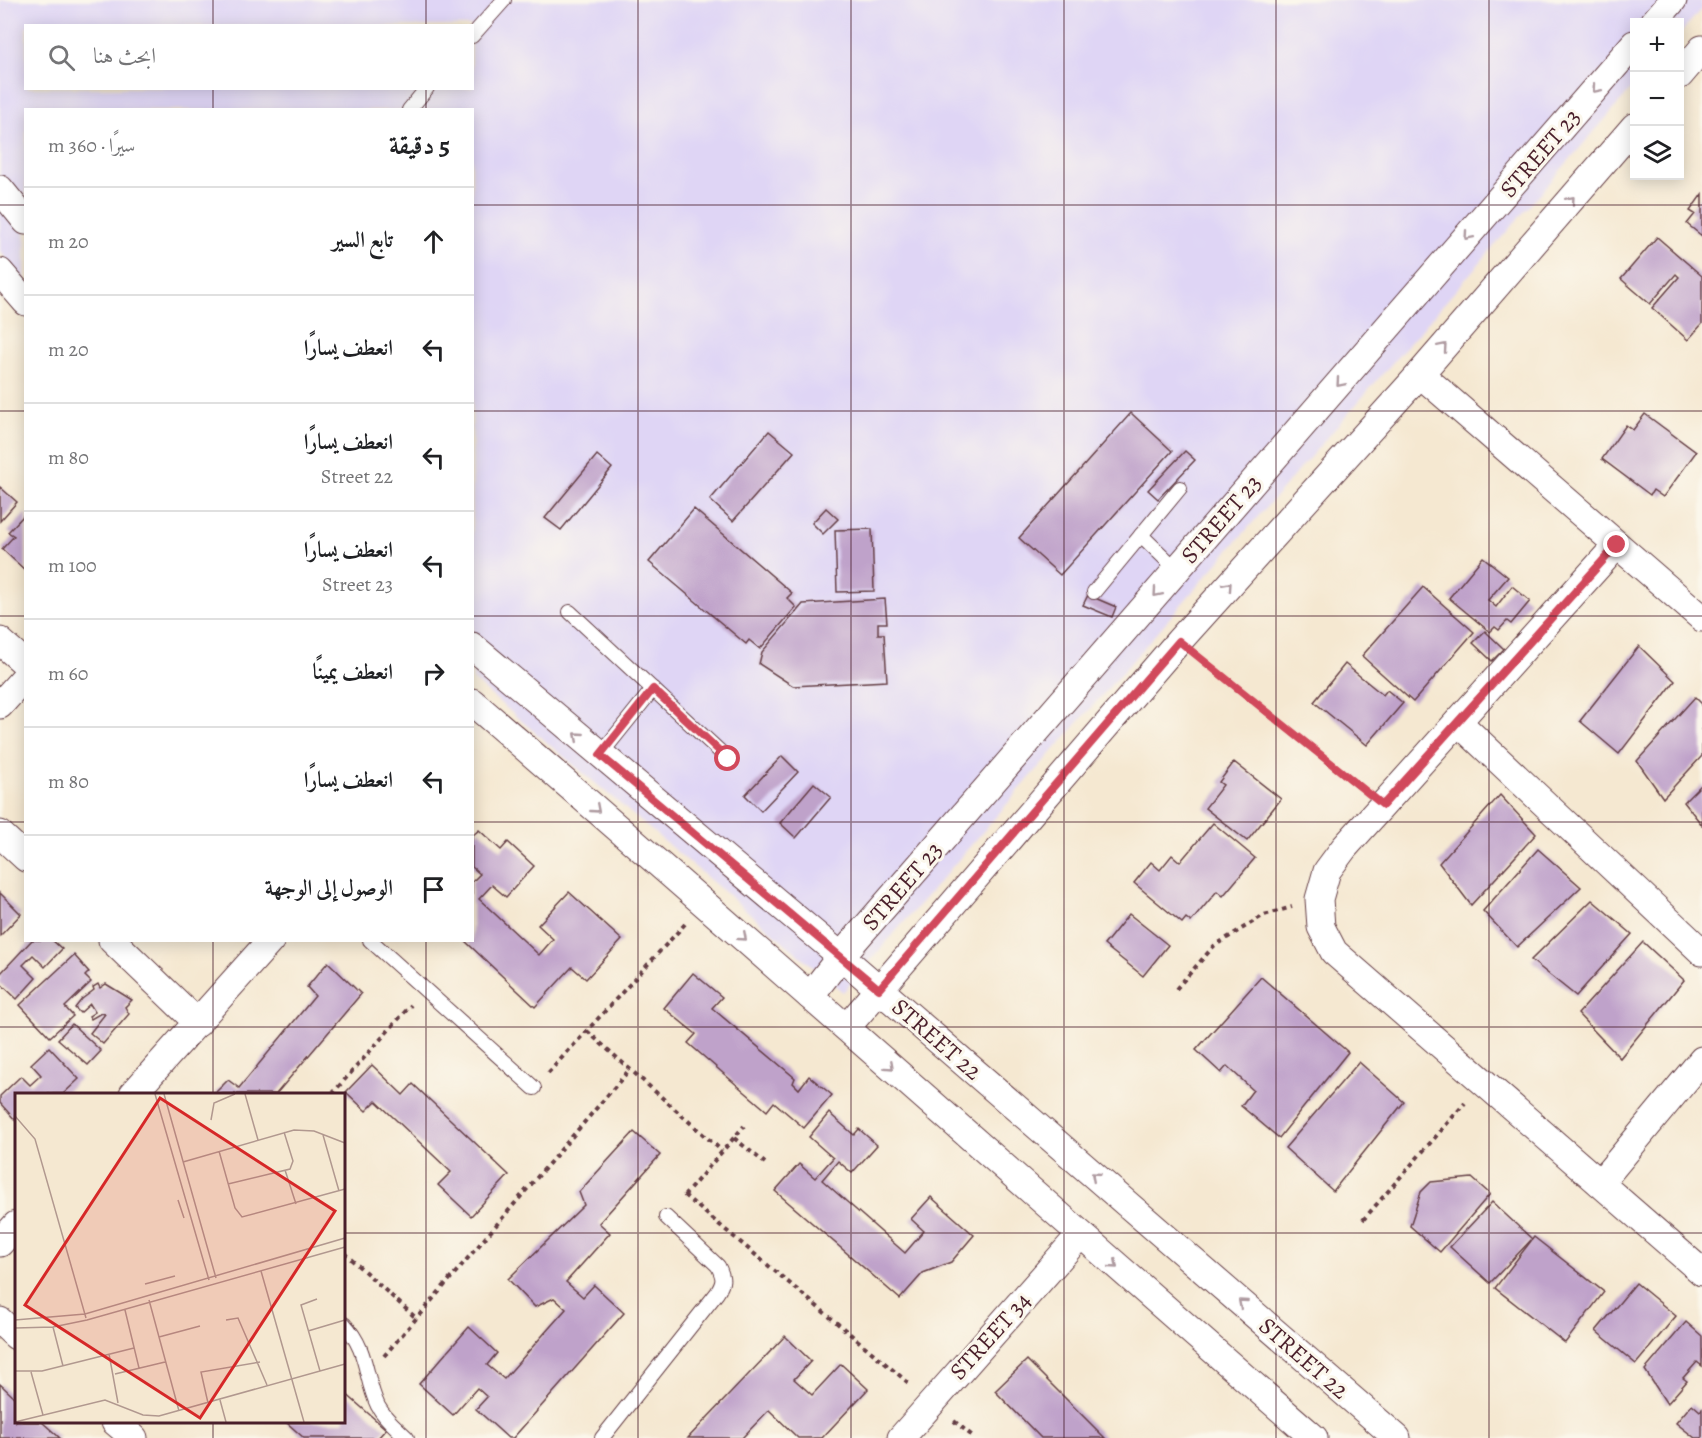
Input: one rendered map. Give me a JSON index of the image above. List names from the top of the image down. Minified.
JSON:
{"streets":{"street":["STREET 23","STREET 22","STREET 34"]},"crossings":[["STREET 23","STREET 22"]],"page":{"map_buttons":["+","−"],"search":"ابحث هنا","heading":["5 دقيقة","سيرًا · 360 m"],"list":[["تابع السير","20 m"],["انعطف يسارًا","20 m"],["انعطف يسارًا","Street 22","80 m"],["انعطف يسارًا","Street 23","100 m"],["انعطف يمينًا","60 m"],["انعطف يسارًا","80 m"],"الوصول إلى الوجهة"]}}
